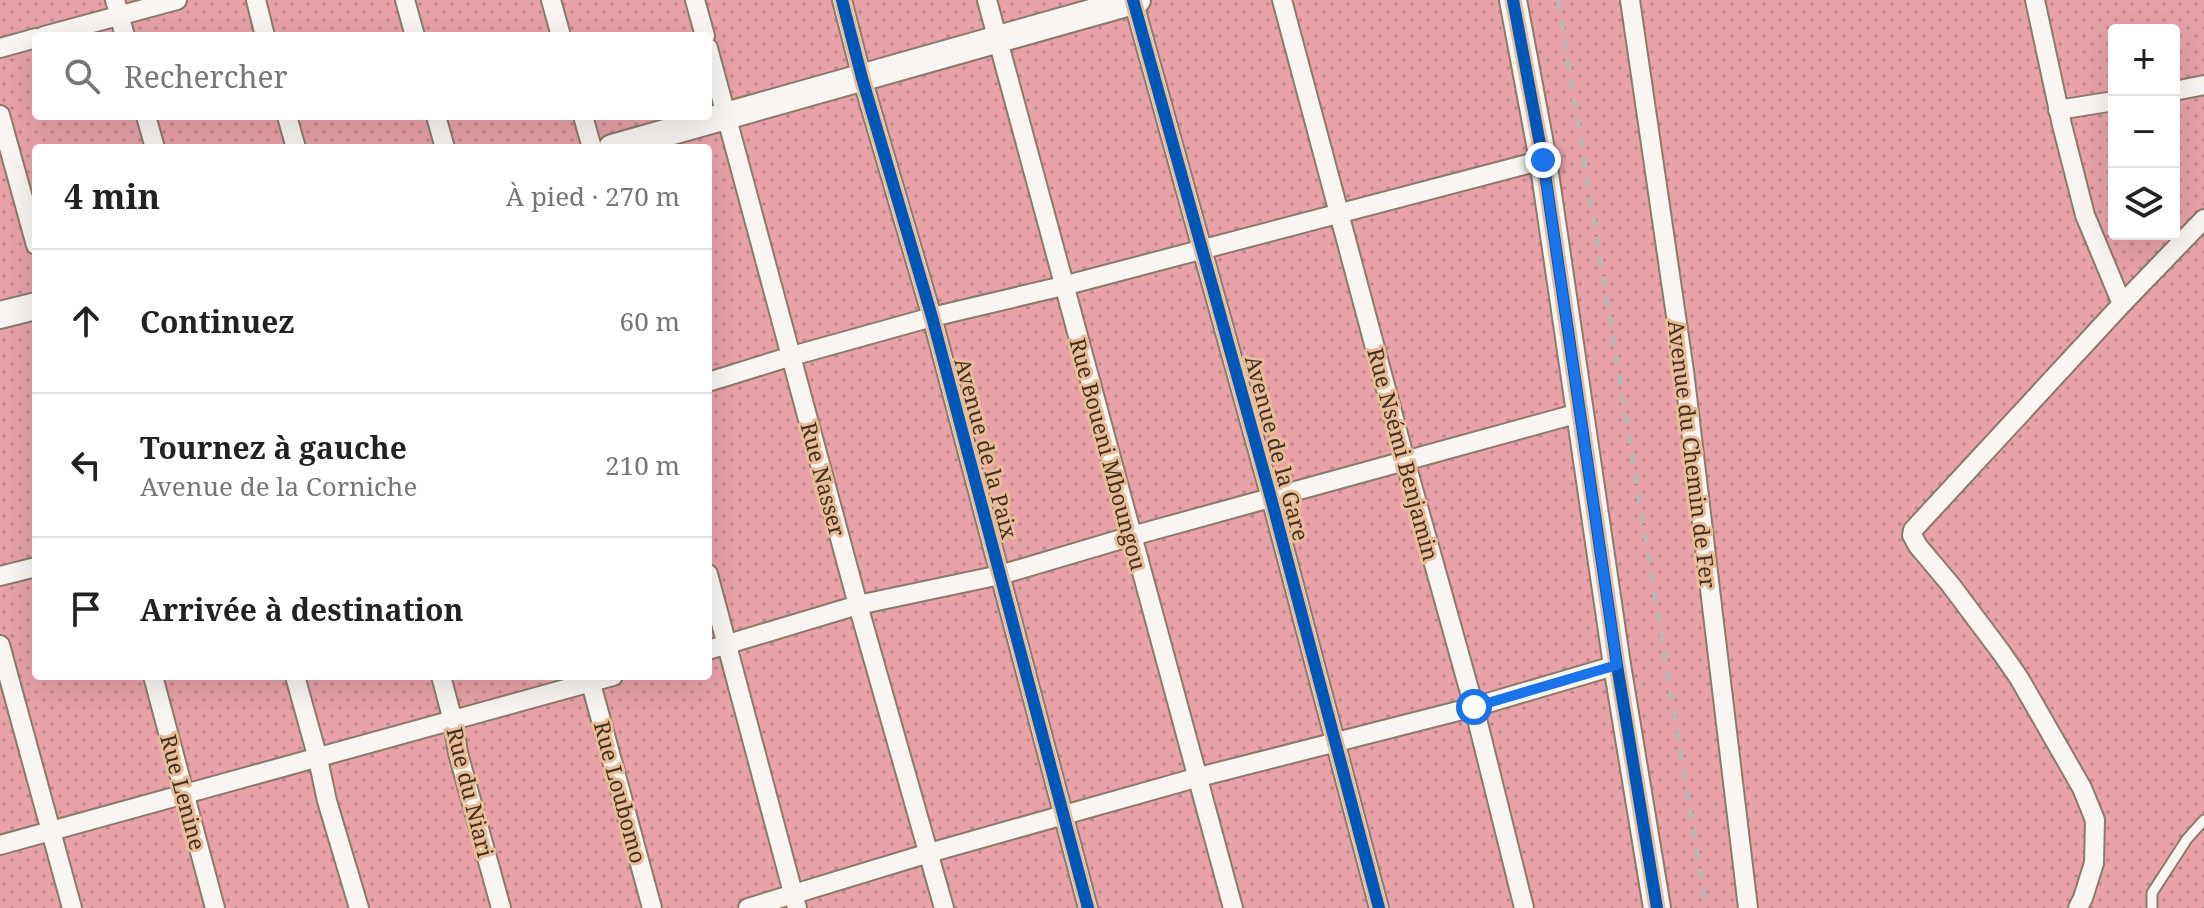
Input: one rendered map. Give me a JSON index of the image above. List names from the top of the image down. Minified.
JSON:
{"streets":{"street":["Avenue de la Paix","Avenue de la Gare","Rue Boueni Mboungou","Rue Nsémi Benjamin","Avenue du Chemin de Fer","Rue Nasser","Rue Lenine","Rue du Niari","Rue Loubomo"]},"page":{"map_buttons":["+","−"],"search":"Rechercher","heading":["4 min","À pied · 270 m"],"list":[["Continuez","60 m"],["Tournez à gauche","Avenue de la Corniche","210 m"],"Arrivée à destination"]}}
